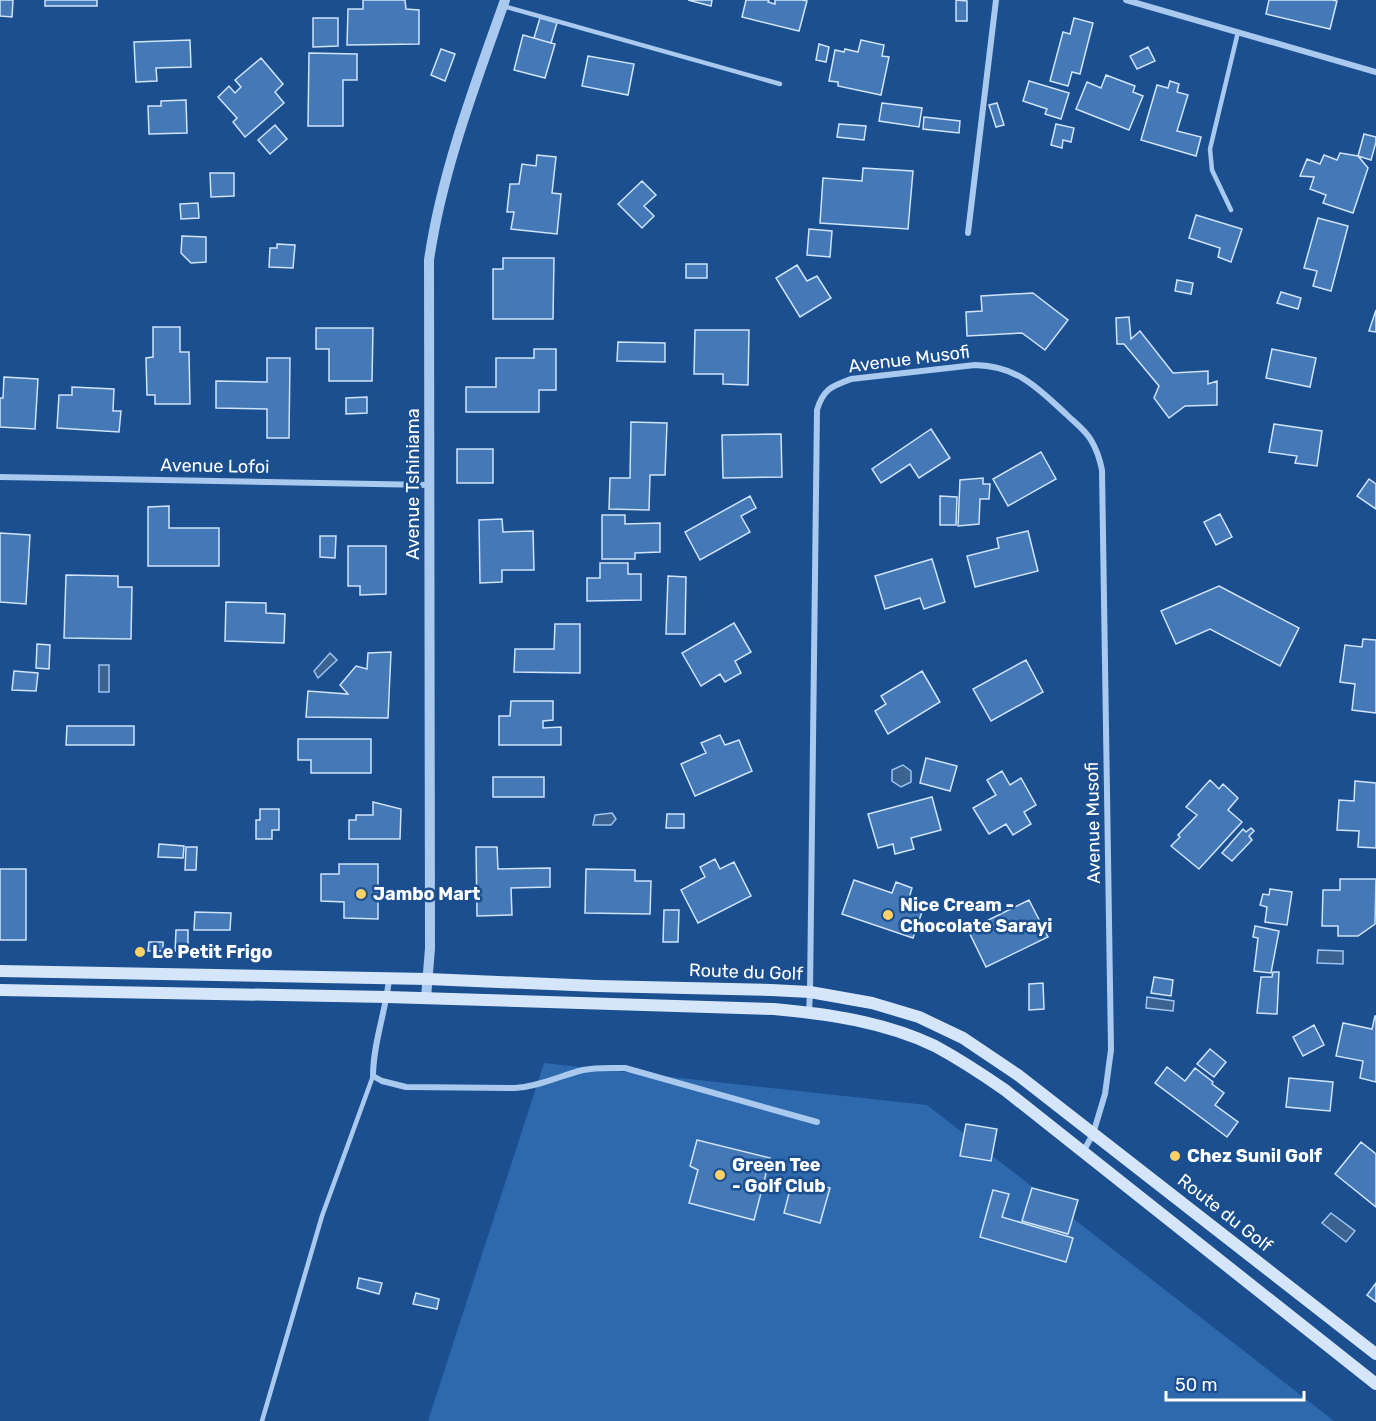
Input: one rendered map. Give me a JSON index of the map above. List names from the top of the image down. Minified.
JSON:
{"streets":{"main road":["Route du Golf"],"street":["Avenue Musofi","Avenue Lofoi","Avenue Tshiniama"]},"crossings":[["Avenue Musofi","Route du Golf"],["Avenue Lofoi","Avenue Tshiniama"],["Avenue Tshiniama","Route du Golf"]],"places":["Jambo Mart","Nice Cream - Chocolate Sarayi","Le Petit Frigo","Chez Sunil Golf","Green Tee - Golf Club"],"scale_bar":"50 m"}
